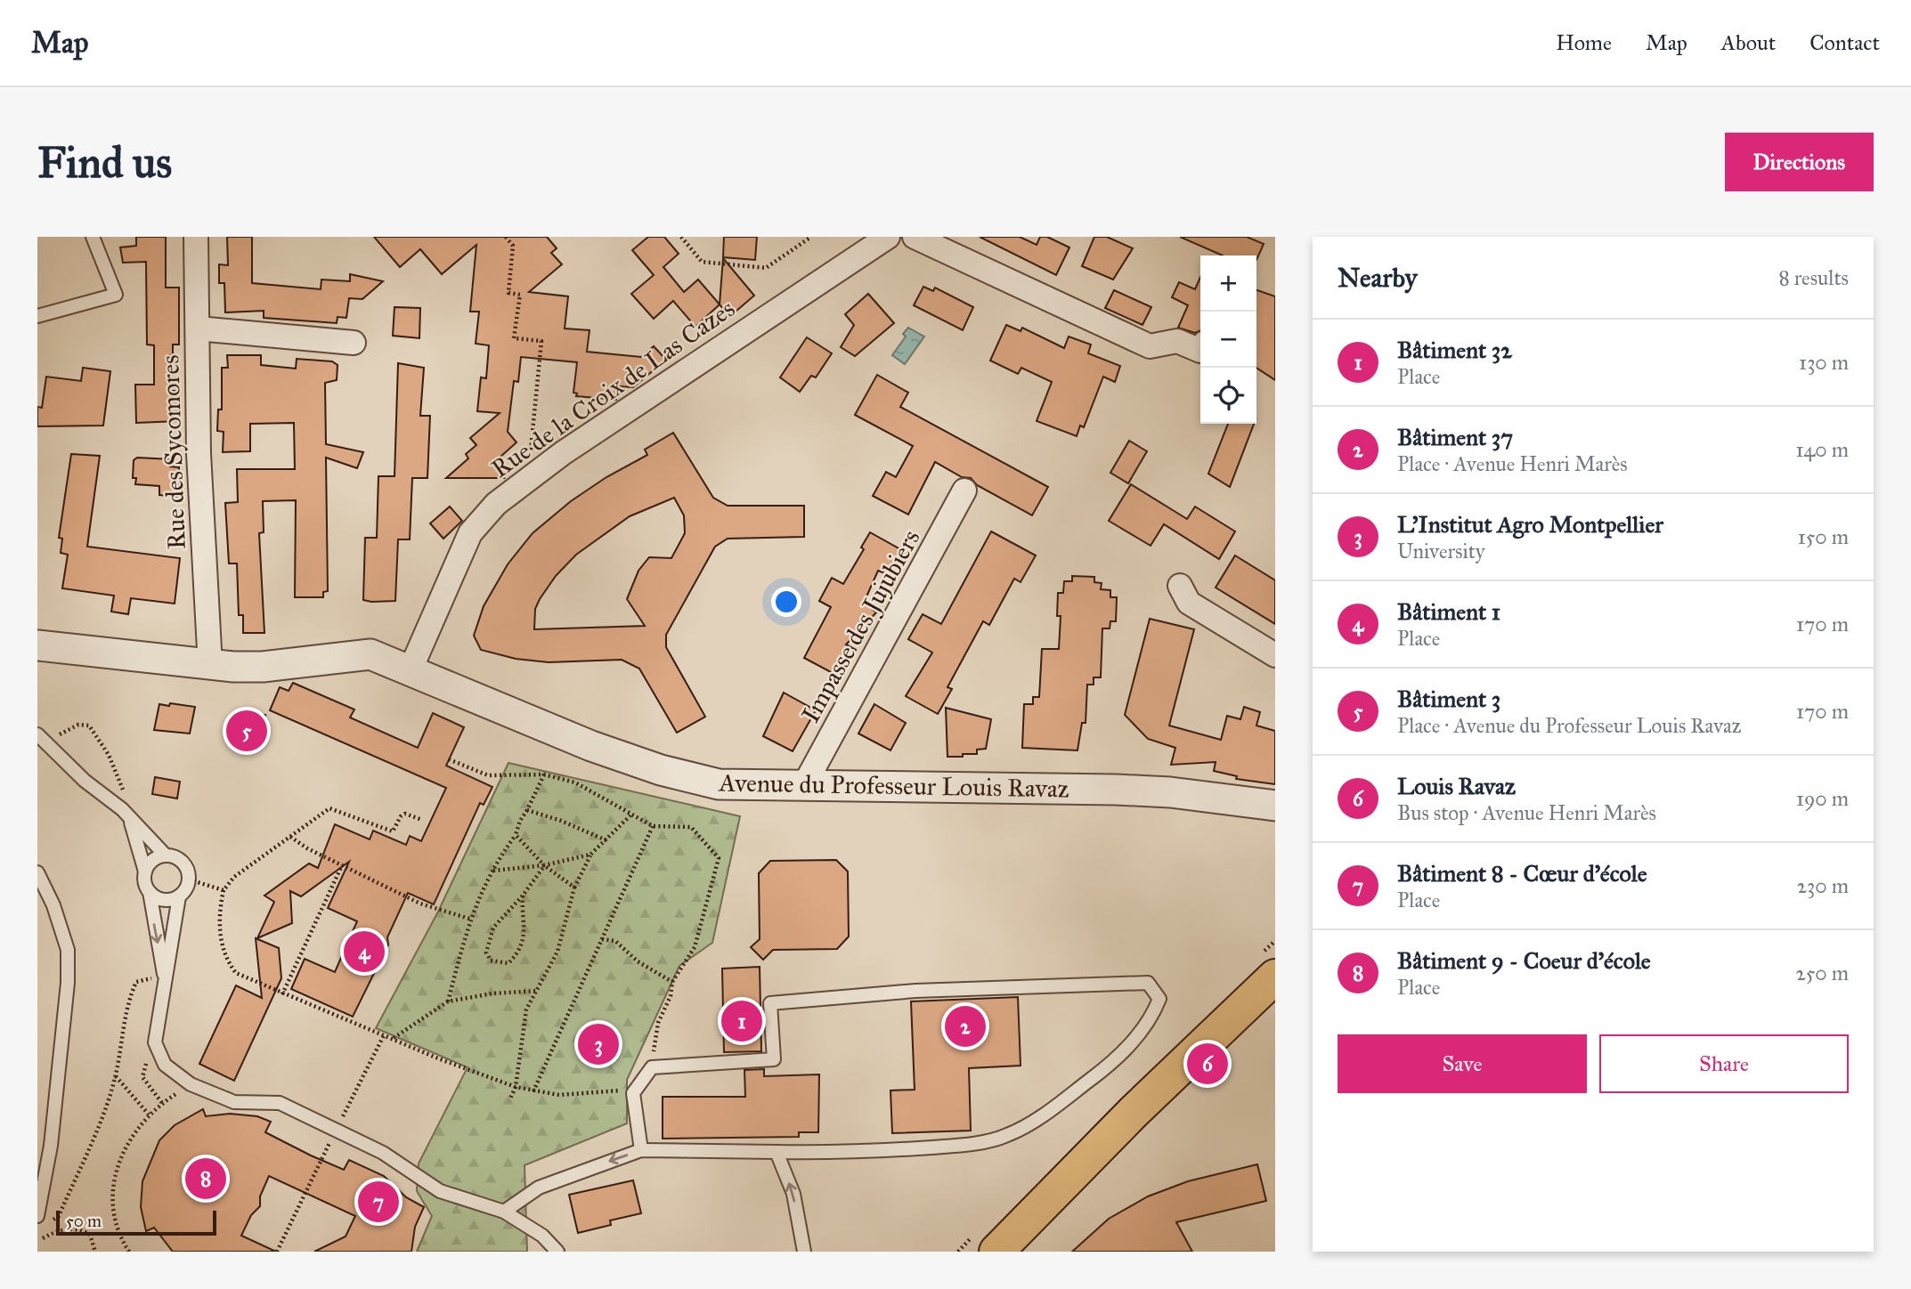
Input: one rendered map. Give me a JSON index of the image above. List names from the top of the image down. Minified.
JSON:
{"streets":{"street":["Rue de la Croix de Las Cazes","Rue des Sycomores","Impasse des Jujubiers","Avenue du Professeur Louis Ravaz"]},"crossings":[["Rue de la Croix de Las Cazes","Avenue du Professeur Louis Ravaz"],["Rue des Sycomores","Avenue du Professeur Louis Ravaz"],["Impasse des Jujubiers","Avenue du Professeur Louis Ravaz"]],"scale_bar":"50 m","page":{"header":"Map","nav":["Home","Map","About","Contact"],"buttons":["Directions",["Save","Share"]],"title":"Find us","heading":["Nearby","8 results"],"map_buttons":["+","−"],"list":[{"mark":"1","name":"Bâtiment 32","note":"Place","value":"130 m"},{"mark":"2","name":"Bâtiment 37","note":"Place · Avenue Henri Marès","value":"140 m"},{"mark":"3","name":"L'Institut Agro Montpellier","note":"University","value":"150 m"},{"mark":"4","name":"Bâtiment 1","note":"Place","value":"170 m"},{"mark":"5","name":"Bâtiment 3","note":"Place · Avenue du Professeur Louis Ravaz","value":"170 m"},{"mark":"6","name":"Louis Ravaz","note":"Bus stop · Avenue Henri Marès","value":"190 m"},{"mark":"7","name":"Bâtiment 8 - Cœur d'école","note":"Place","value":"230 m"},{"mark":"8","name":"Bâtiment 9 - Coeur d'école","note":"Place","value":"250 m"}],"pins":["5","4","1","2","3","6","8","7"],"scale":"50 m"}}
